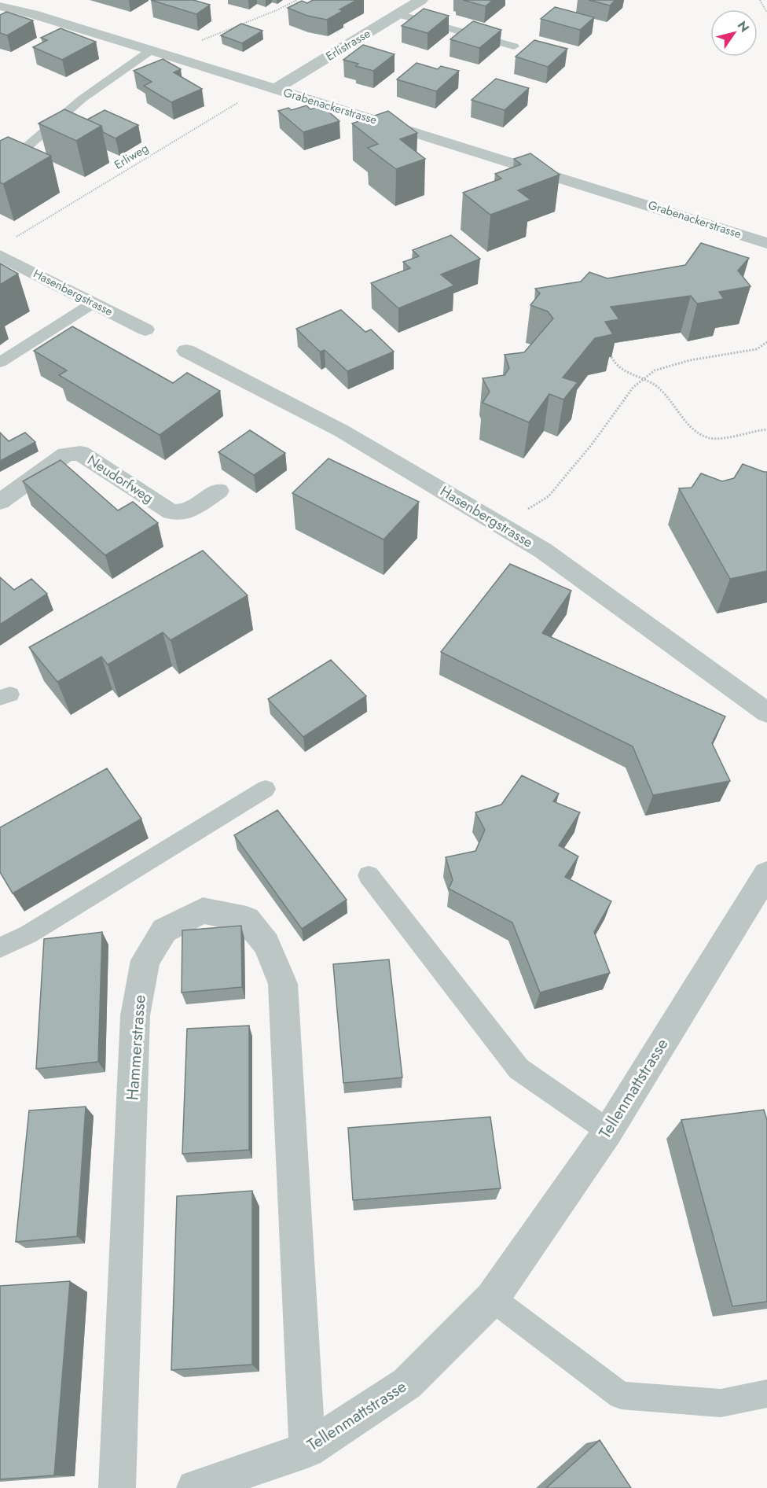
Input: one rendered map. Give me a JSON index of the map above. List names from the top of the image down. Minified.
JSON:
{"streets":{"street":["Erlistrasse","Grabenackerstrasse","Hasenbergstrasse","Neudorfweg","Hammerstrasse","Tellenmattstrasse"],"path":["Erliweg"]},"crossings":[["Erlistrasse","Grabenackerstrasse"],["Erlistrasse","Erliweg"],["Grabenackerstrasse","Erliweg"],["Hammerstrasse","Tellenmattstrasse"]],"north":"top right"}
